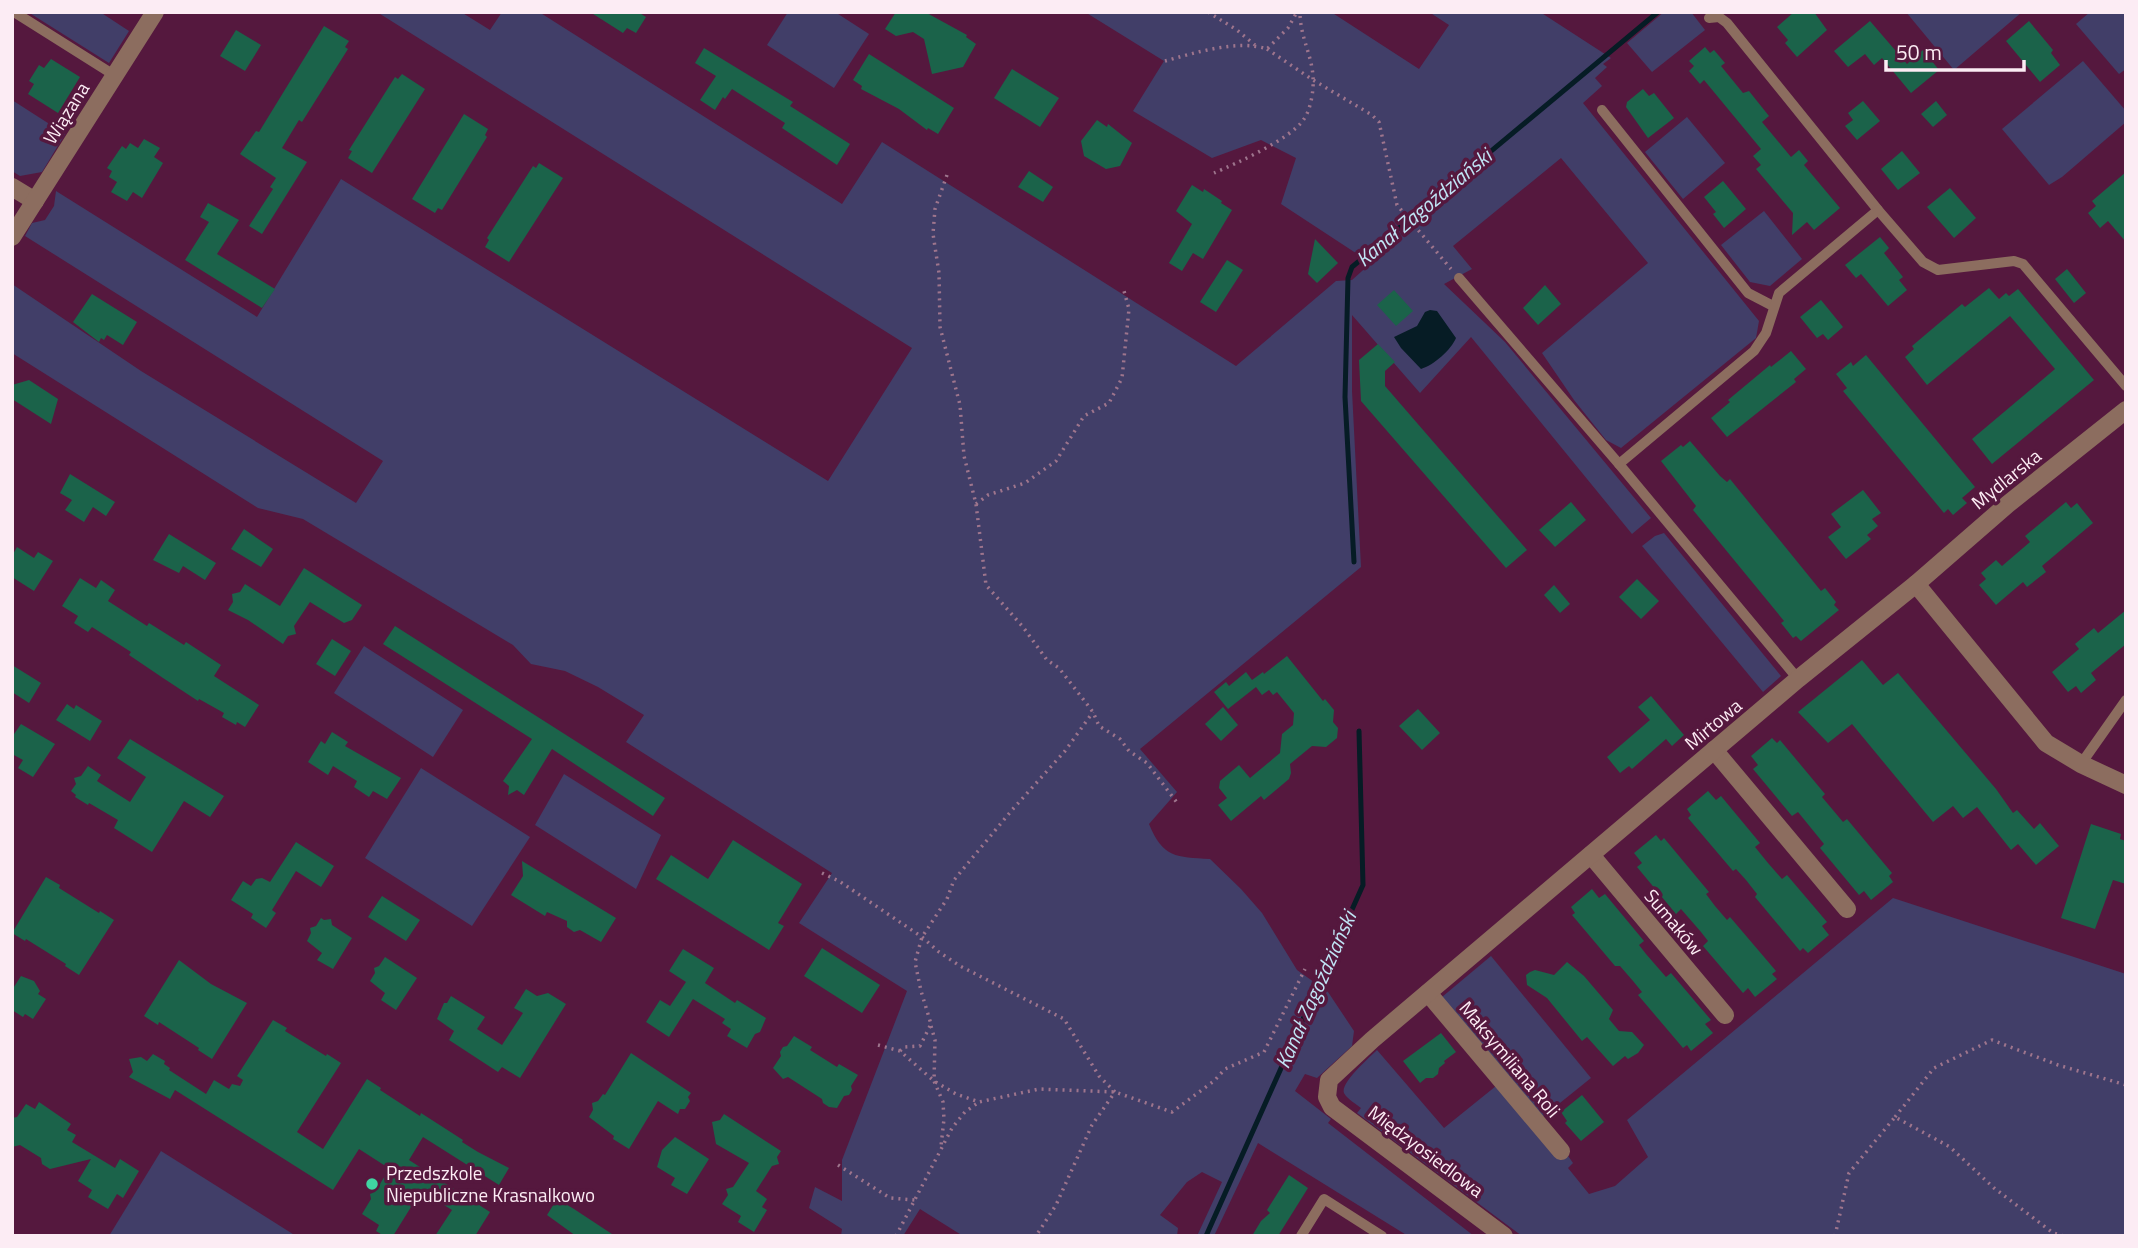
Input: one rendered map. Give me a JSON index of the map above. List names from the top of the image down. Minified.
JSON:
{"streets":{"street":["Wiązana","Mydlarska","Mirtowa","Sumaków","Maksymiliana Roli","Międzyosiedlowa"]},"crossings":[["Mydlarska","Mirtowa"],["Mirtowa","Sumaków"],["Mirtowa","Maksymiliana Roli"],["Mirtowa","Międzyosiedlowa"]],"water":["Kanał Zagoździański"],"places":["Przedszkole Niepubliczne Krasnalkowo"],"scale_bar":"50 m"}
